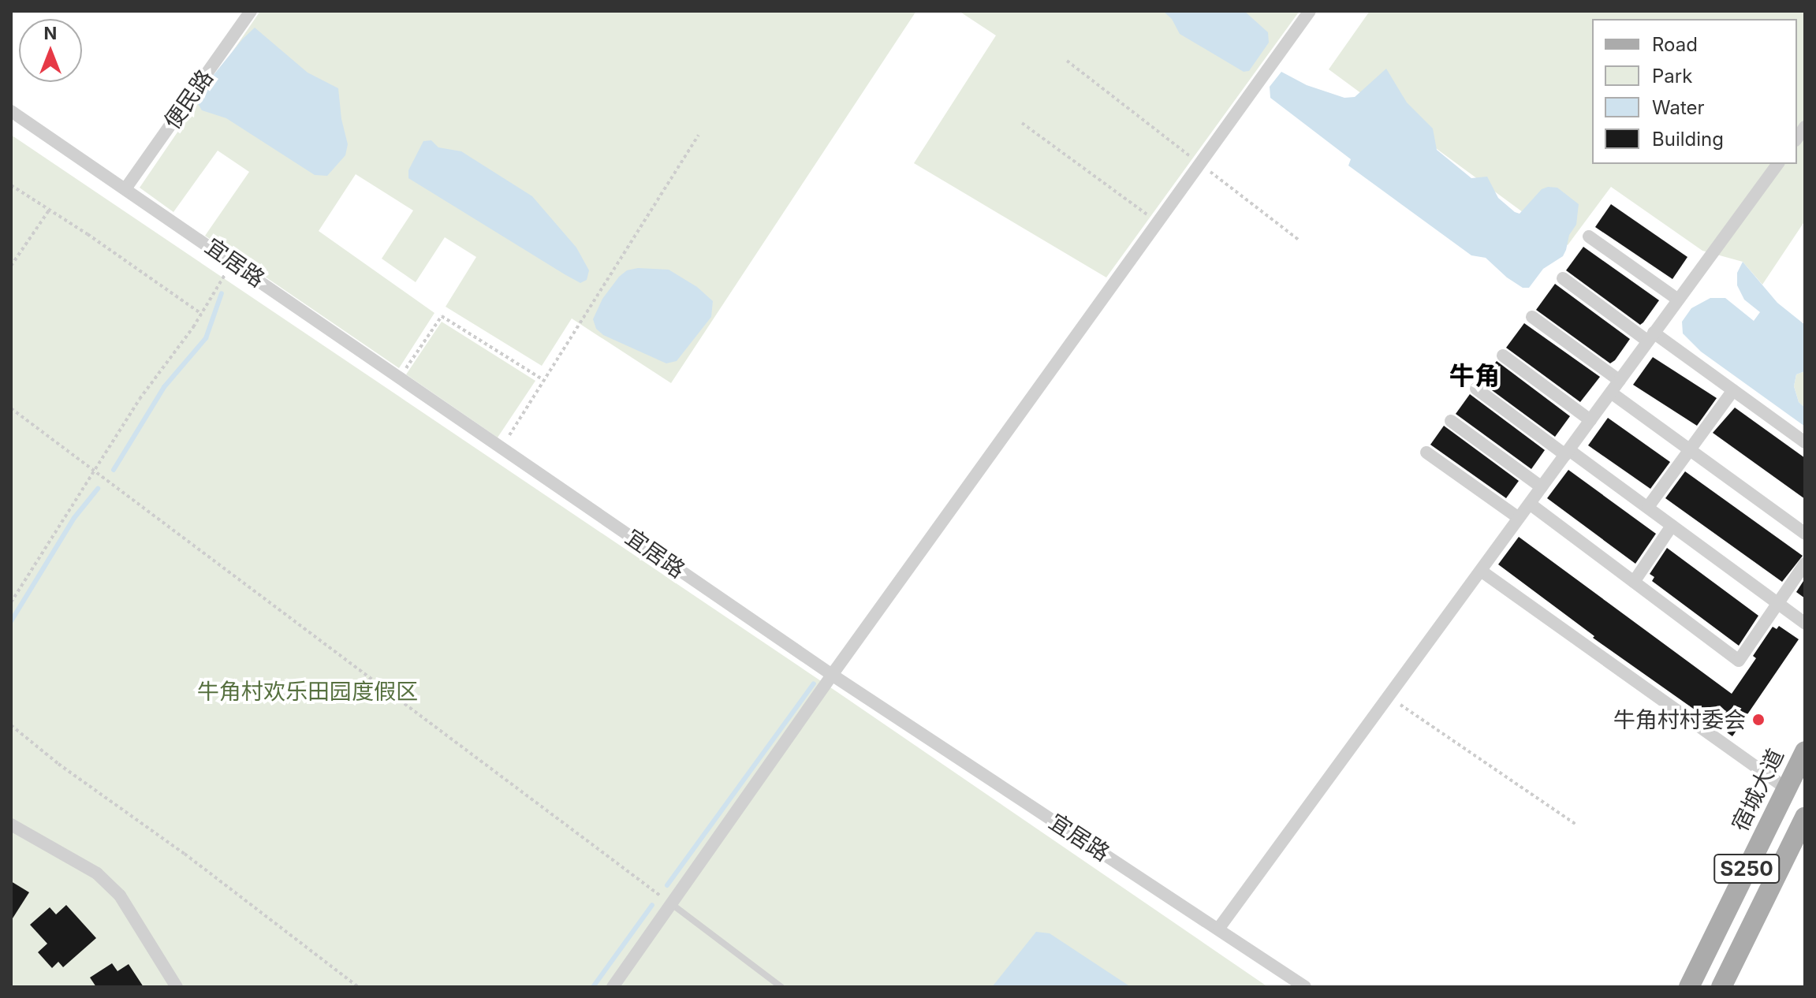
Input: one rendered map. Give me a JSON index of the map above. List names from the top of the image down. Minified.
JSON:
{"streets":{"main road":["宿城大道","S250"],"street":["便民路","宜居路"]},"crossings":[["便民路","宜居路"]],"districts":["牛角"],"parks":["牛角村欢乐田园度假区"],"places":["牛角村村委会"],"legend":["Road","Park","Water","Building"],"north":"top"}
